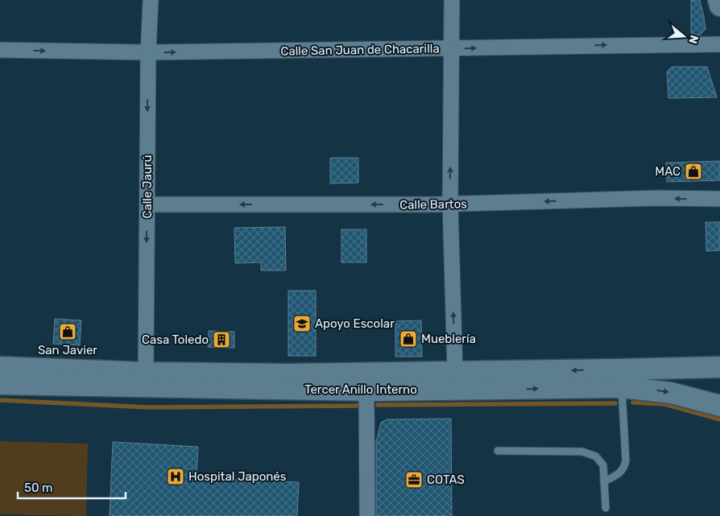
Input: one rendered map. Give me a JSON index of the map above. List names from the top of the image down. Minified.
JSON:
{"streets":{"main road":["Tercer Anillo Interno"],"street":["Calle San Juan de Chacarilla","Calle Jaurú","Calle Bartos"]},"crossings":[["Calle San Juan de Chacarilla","Calle Jaurú"],["Calle Jaurú","Calle Bartos"],["Calle Jaurú","Tercer Anillo Interno"]],"one_way":["Calle San Juan de Chacarilla","Calle Jaurú","Calle Bartos"],"places":{"shop":["MAC","San Javier","Mueblería"],"school or university":["Apoyo Escolar"],"building":["Casa Toledo"],"hospital":["Hospital Japonés"],"office":["COTAS"]},"scale_bar":"50 m","north":"right"}
